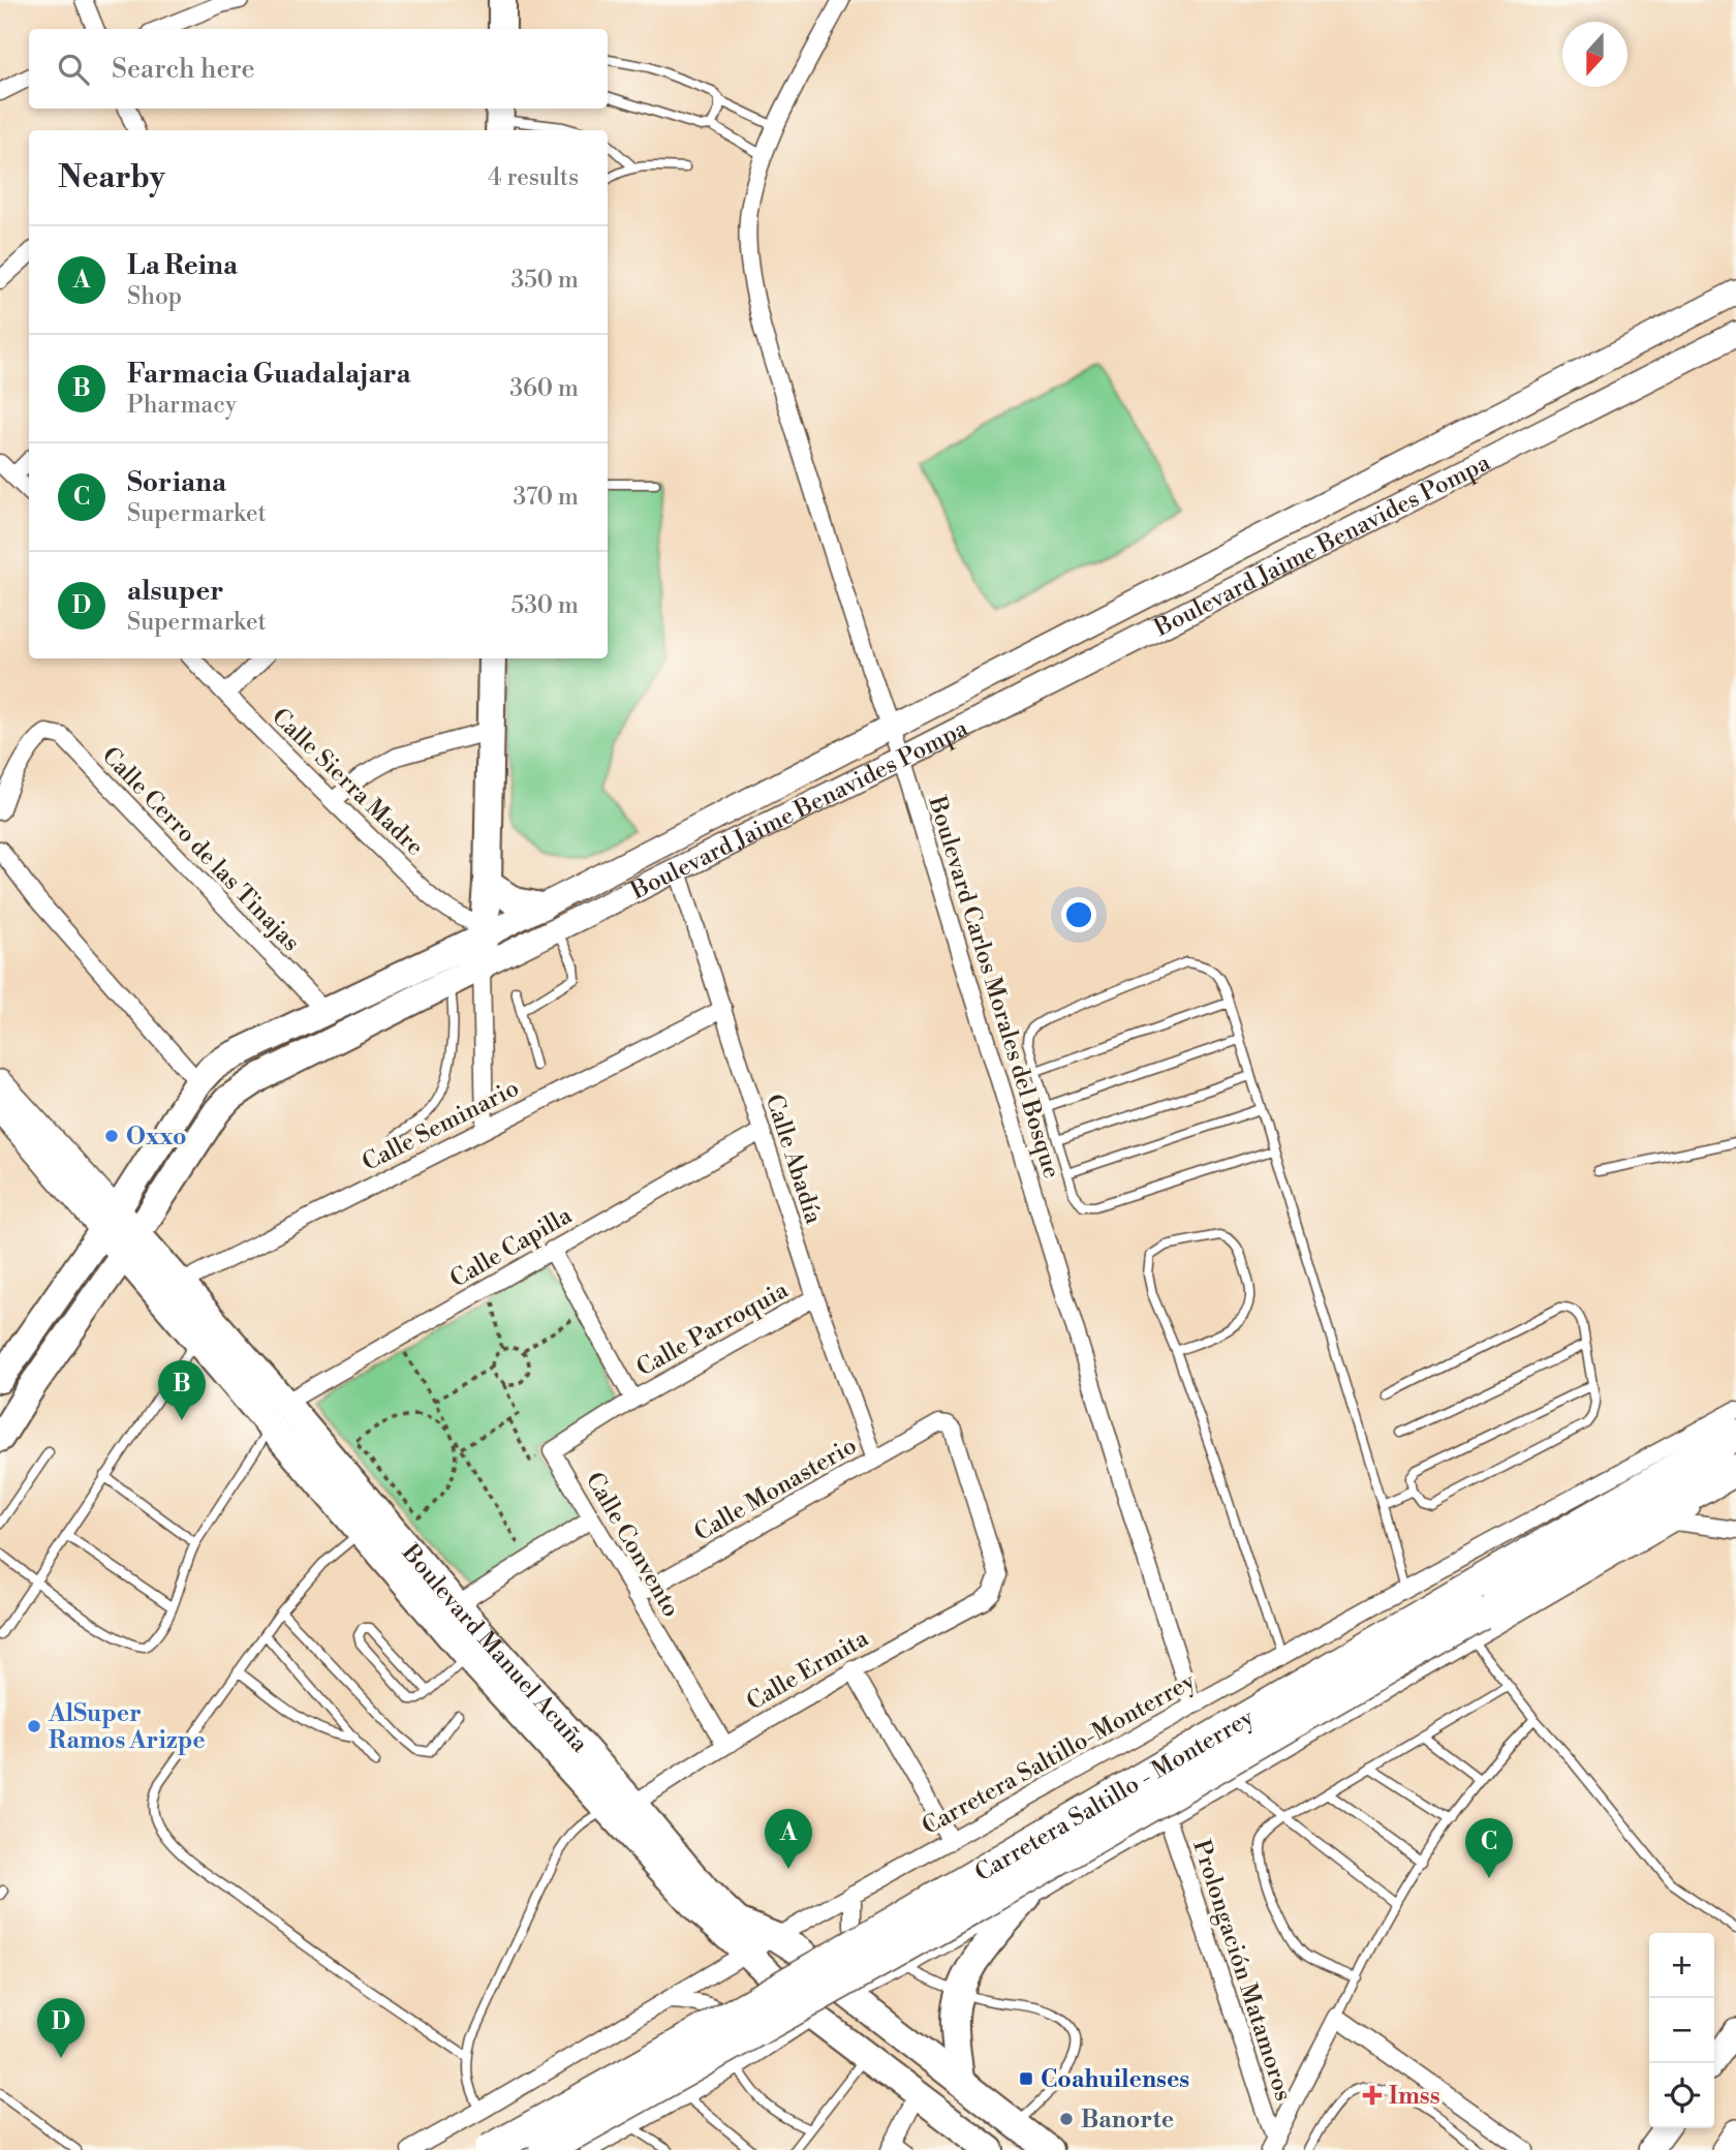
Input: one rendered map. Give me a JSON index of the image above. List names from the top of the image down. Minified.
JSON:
{"streets":{"highway":["Carretera Saltillo - Monterrey"],"main road":["Boulevard Jaime Benavides Pompa","Boulevard Manuel Acuña"],"street":["Calle Sierra Madre","Calle Cerro de las Tinajas","Boulevard Carlos Morales del Bosque","Calle Seminario","Calle Abadía","Calle Capilla","Calle Parroquia","Calle Monasterio","Calle Convento","Calle Ermita","Carretera Saltillo-Monterrey","Prolongación Matamoros"]},"crossings":[["Boulevard Jaime Benavides Pompa","Calle Sierra Madre"],["Boulevard Jaime Benavides Pompa","Calle Cerro de las Tinajas"],["Boulevard Jaime Benavides Pompa","Boulevard Carlos Morales del Bosque"],["Boulevard Jaime Benavides Pompa","Calle Abadía"],["Boulevard Jaime Benavides Pompa","Boulevard Manuel Acuña"],["Boulevard Carlos Morales del Bosque","Carretera Saltillo-Monterrey"],["Calle Seminario","Calle Abadía"],["Calle Seminario","Boulevard Manuel Acuña"],["Calle Abadía","Calle Capilla"],["Calle Abadía","Calle Parroquia"],["Calle Abadía","Calle Monasterio"],["Calle Capilla","Boulevard Manuel Acuña"],["Calle Monasterio","Calle Convento"],["Calle Monasterio","Calle Ermita"],["Calle Convento","Calle Ermita"],["Boulevard Manuel Acuña","Calle Ermita"],["Boulevard Manuel Acuña","Carretera Saltillo-Monterrey"]],"places":{"other":["Oxxo","AlSuper Ramos Arizpe","Banorte"],"transit":["Coahuilenses"],"health":["Imss"]},"north":"bottom","page":{"search":"Search here","heading":["Nearby","4 results"],"list":[{"mark":"A","name":"La Reina","note":"Shop","value":"350 m"},{"mark":"B","name":"Farmacia Guadalajara","note":"Pharmacy","value":"360 m"},{"mark":"C","name":"Soriana","note":"Supermarket","value":"370 m"},{"mark":"D","name":"alsuper","note":"Supermarket","value":"530 m"}],"pins":["B","A","C","D"],"map_buttons":["+","−"]}}
